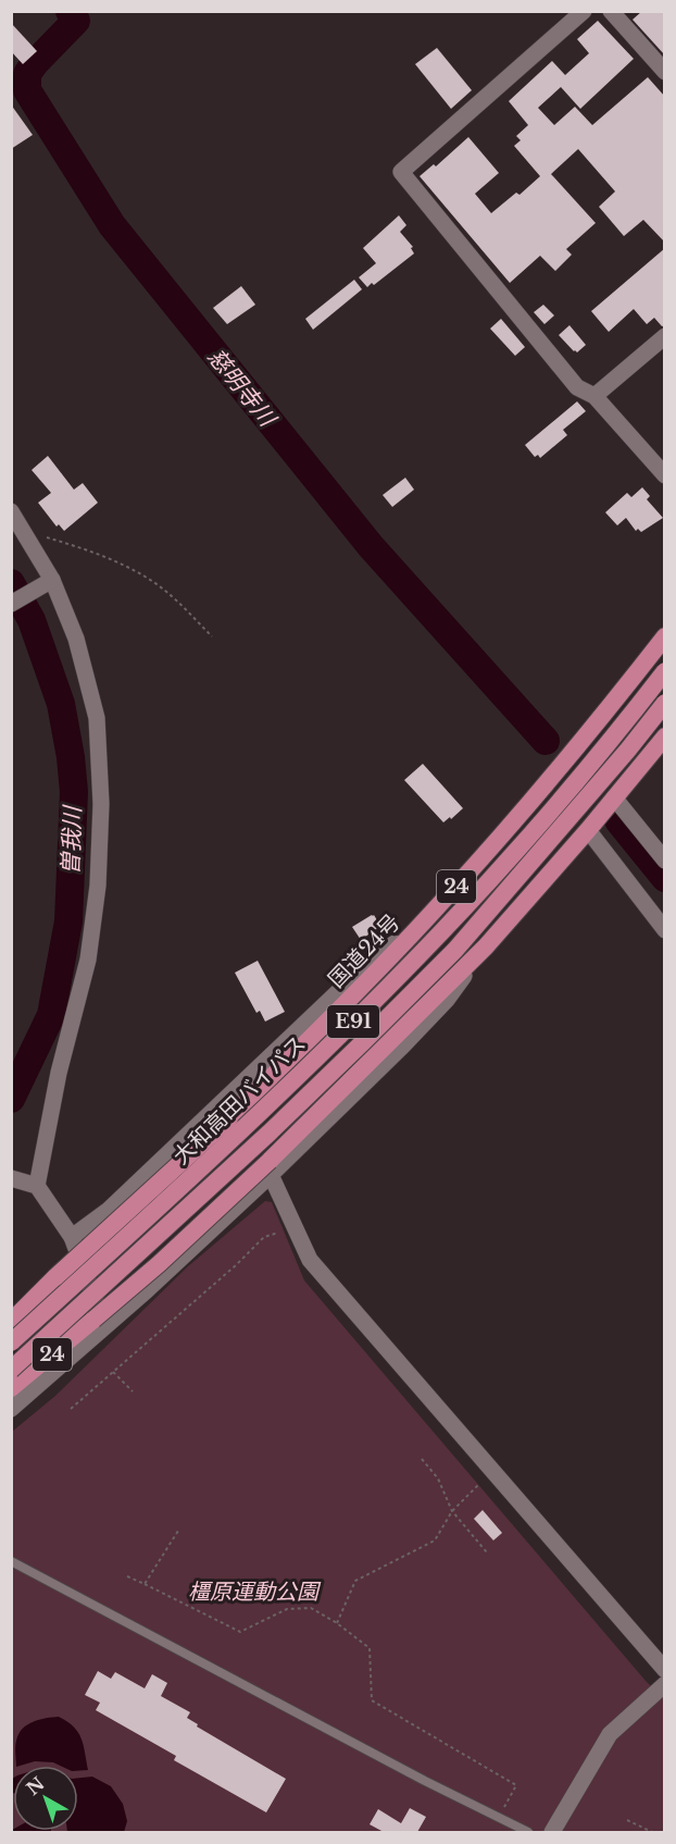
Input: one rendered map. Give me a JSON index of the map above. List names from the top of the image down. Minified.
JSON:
{"streets":{"highway":["24","国道24号","E91","大和高田バイパス"]},"water":["慈明寺川","曽我川"],"parks":["橿原運動公園"],"north":"top left"}
